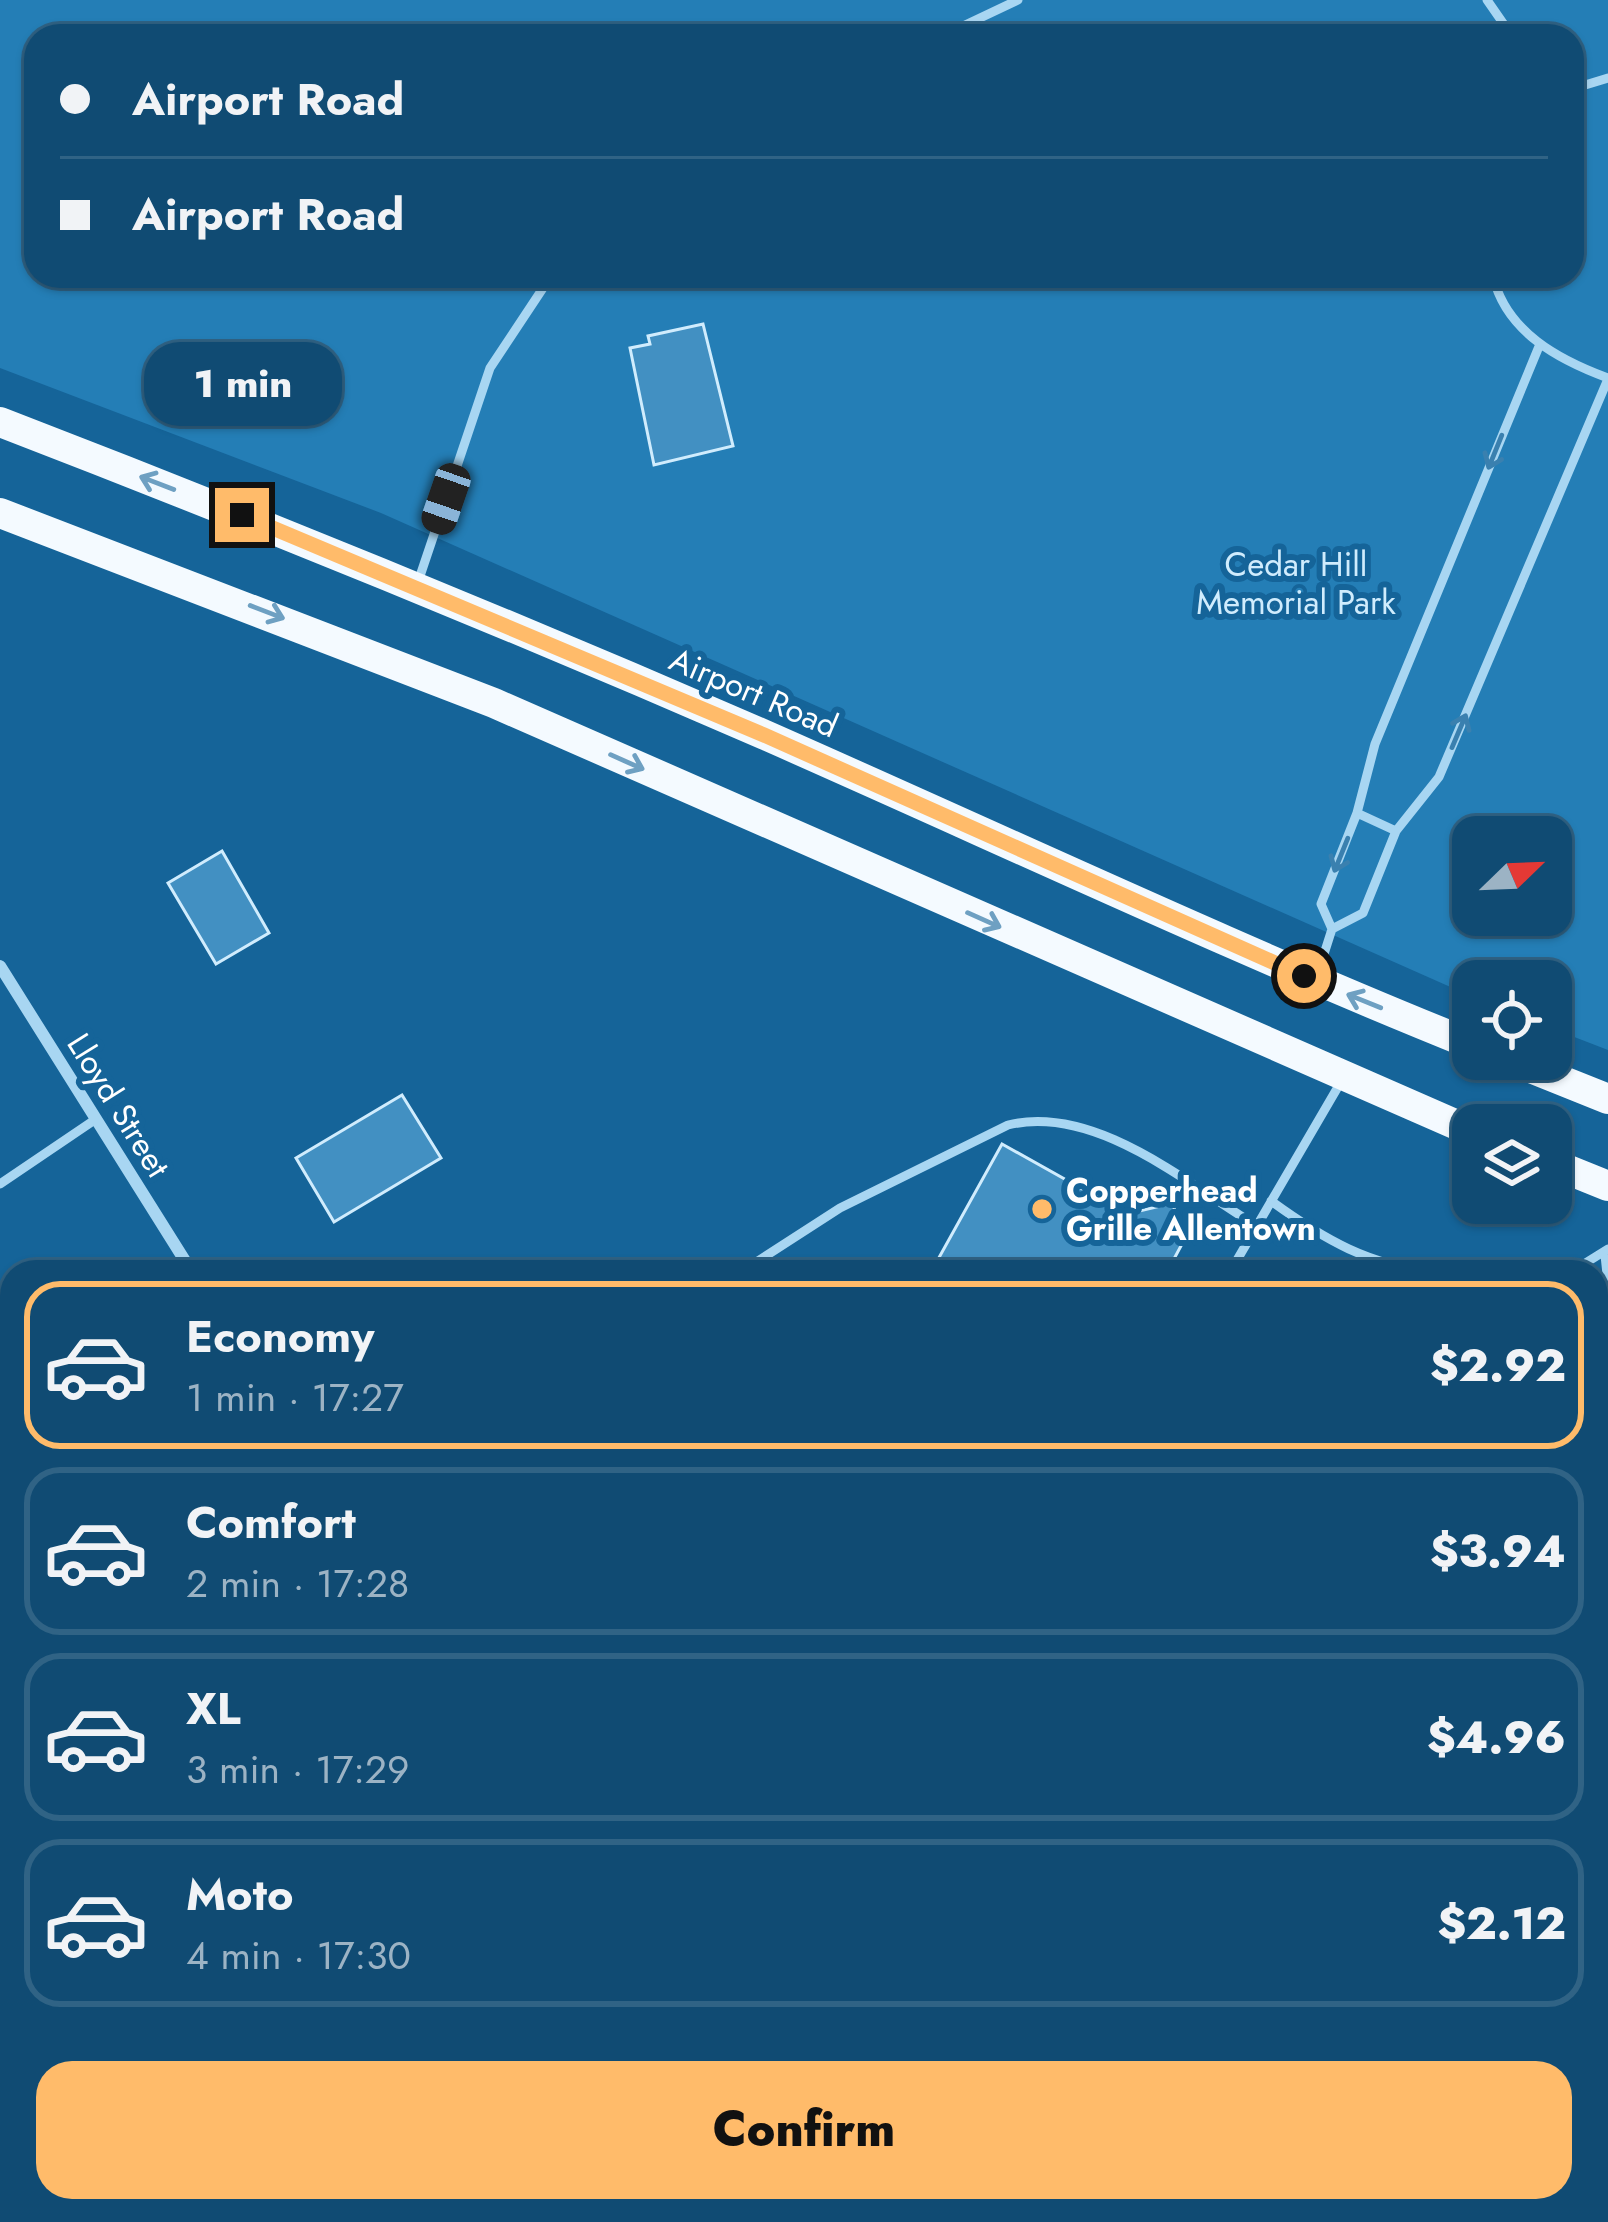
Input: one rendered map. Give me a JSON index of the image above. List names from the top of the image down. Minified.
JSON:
{"streets":{"main road":["Airport Road"],"street":["Lloyd Street"]},"parks":["Cedar Hill Memorial Park"],"places":["Copperhead Grille Allentown"],"north":"top right","page":{"banner":["Airport Road","Airport Road"],"bubble":"1 min","list":[{"name":"Economy","note":"1 min · 17:27","value":"$2.92"},{"name":"Comfort","note":"2 min · 17:28","value":"$3.94"},{"name":"XL","note":"3 min · 17:29","value":"$4.96"},{"name":"Moto","note":"4 min · 17:30","value":"$2.12"}],"buttons":"Confirm"}}
